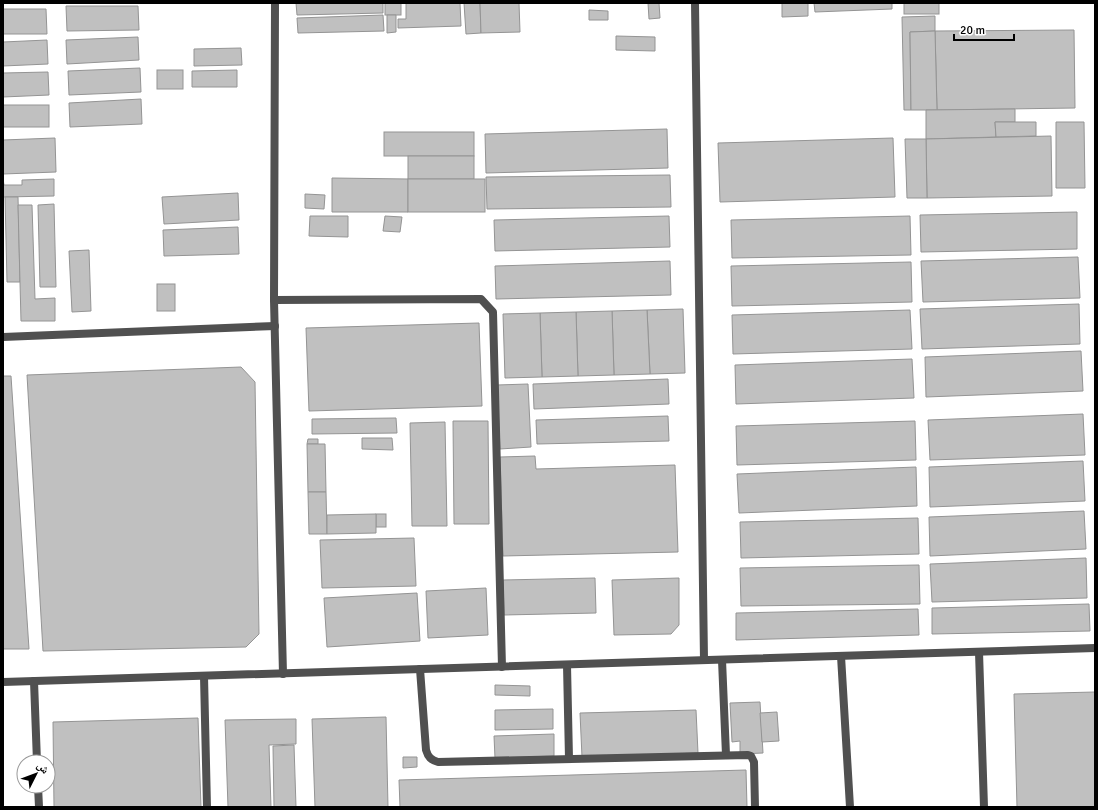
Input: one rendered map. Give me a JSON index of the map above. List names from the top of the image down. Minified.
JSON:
{"scale_bar":"20 m","north":"top right"}
